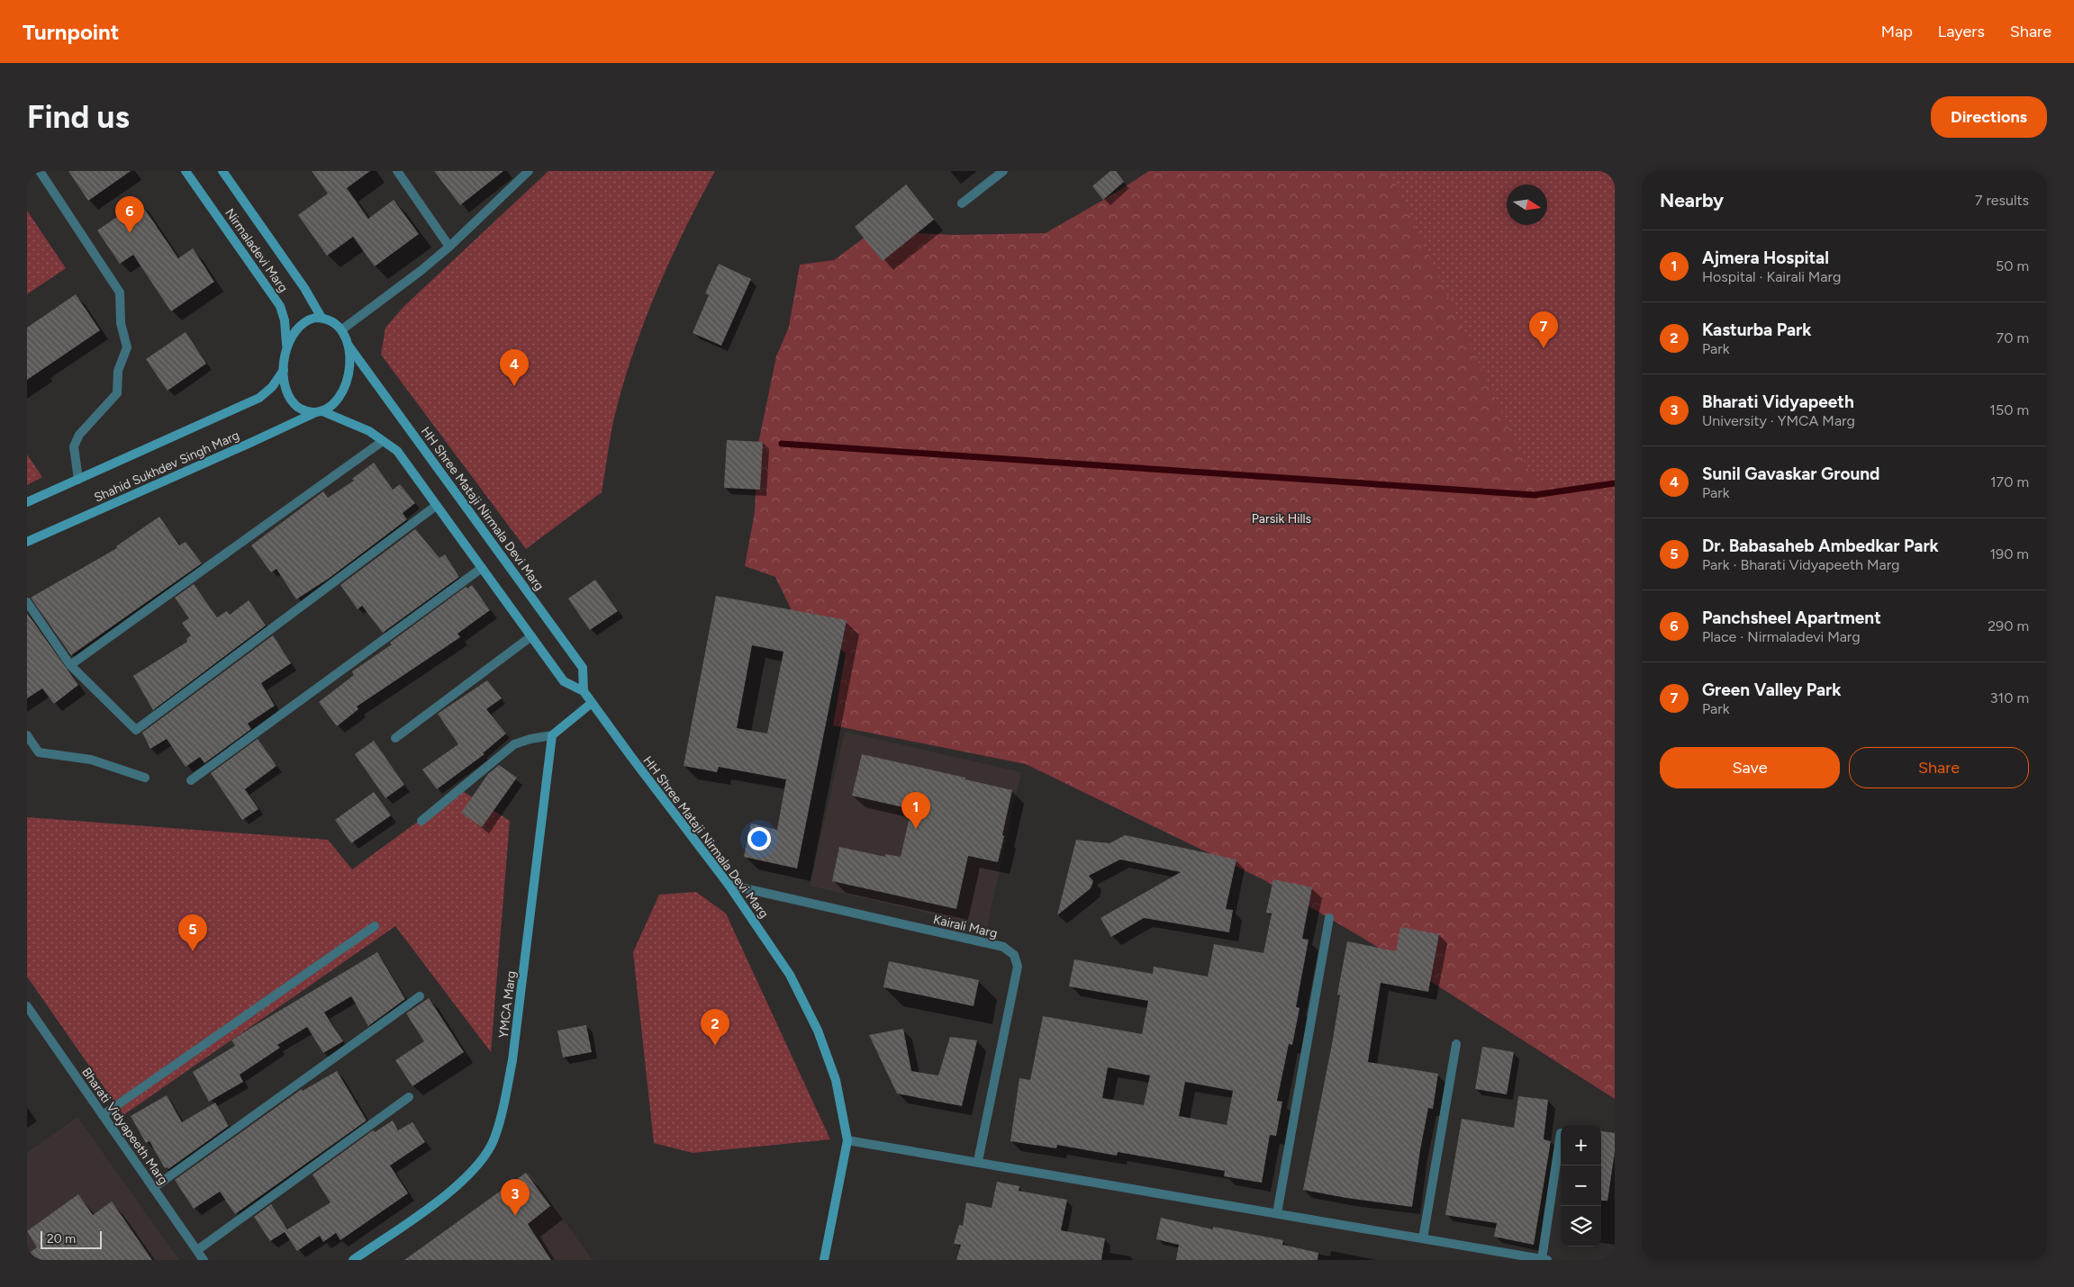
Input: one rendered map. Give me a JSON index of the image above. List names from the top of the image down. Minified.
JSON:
{"streets":{"main road":["Nirmaladevi Marg","Shahid Sukhdev Singh Marg","HH Shree Mataji Nirmala Devi Marg","YMCA Marg"],"street":["Kairali Marg","Bharati Vidyapeeth Marg"]},"crossings":[["Nirmaladevi Marg","Shahid Sukhdev Singh Marg"],["Nirmaladevi Marg","HH Shree Mataji Nirmala Devi Marg"],["Shahid Sukhdev Singh Marg","HH Shree Mataji Nirmala Devi Marg"],["HH Shree Mataji Nirmala Devi Marg","Kairali Marg"]],"parks":["Parsik Hills"],"scale_bar":"20 m","north":"right","page":{"header":"Turnpoint","nav":["Map","Layers","Share"],"buttons":["Directions",["Save","Share"]],"title":"Find us","heading":["Nearby","7 results"],"pins":["6","7","4","1","5","2","3"],"list":[{"mark":"1","name":"Ajmera Hospital","note":"Hospital · Kairali Marg","value":"50 m"},{"mark":"2","name":"Kasturba Park","note":"Park","value":"70 m"},{"mark":"3","name":"Bharati Vidyapeeth","note":"University · YMCA Marg","value":"150 m"},{"mark":"4","name":"Sunil Gavaskar Ground","note":"Park","value":"170 m"},{"mark":"5","name":"Dr. Babasaheb Ambedkar Park","note":"Park · Bharati Vidyapeeth Marg","value":"190 m"},{"mark":"6","name":"Panchsheel Apartment","note":"Place · Nirmaladevi Marg","value":"290 m"},{"mark":"7","name":"Green Valley Park","note":"Park","value":"310 m"}],"map_buttons":["+","−"],"scale":"20 m"}}
